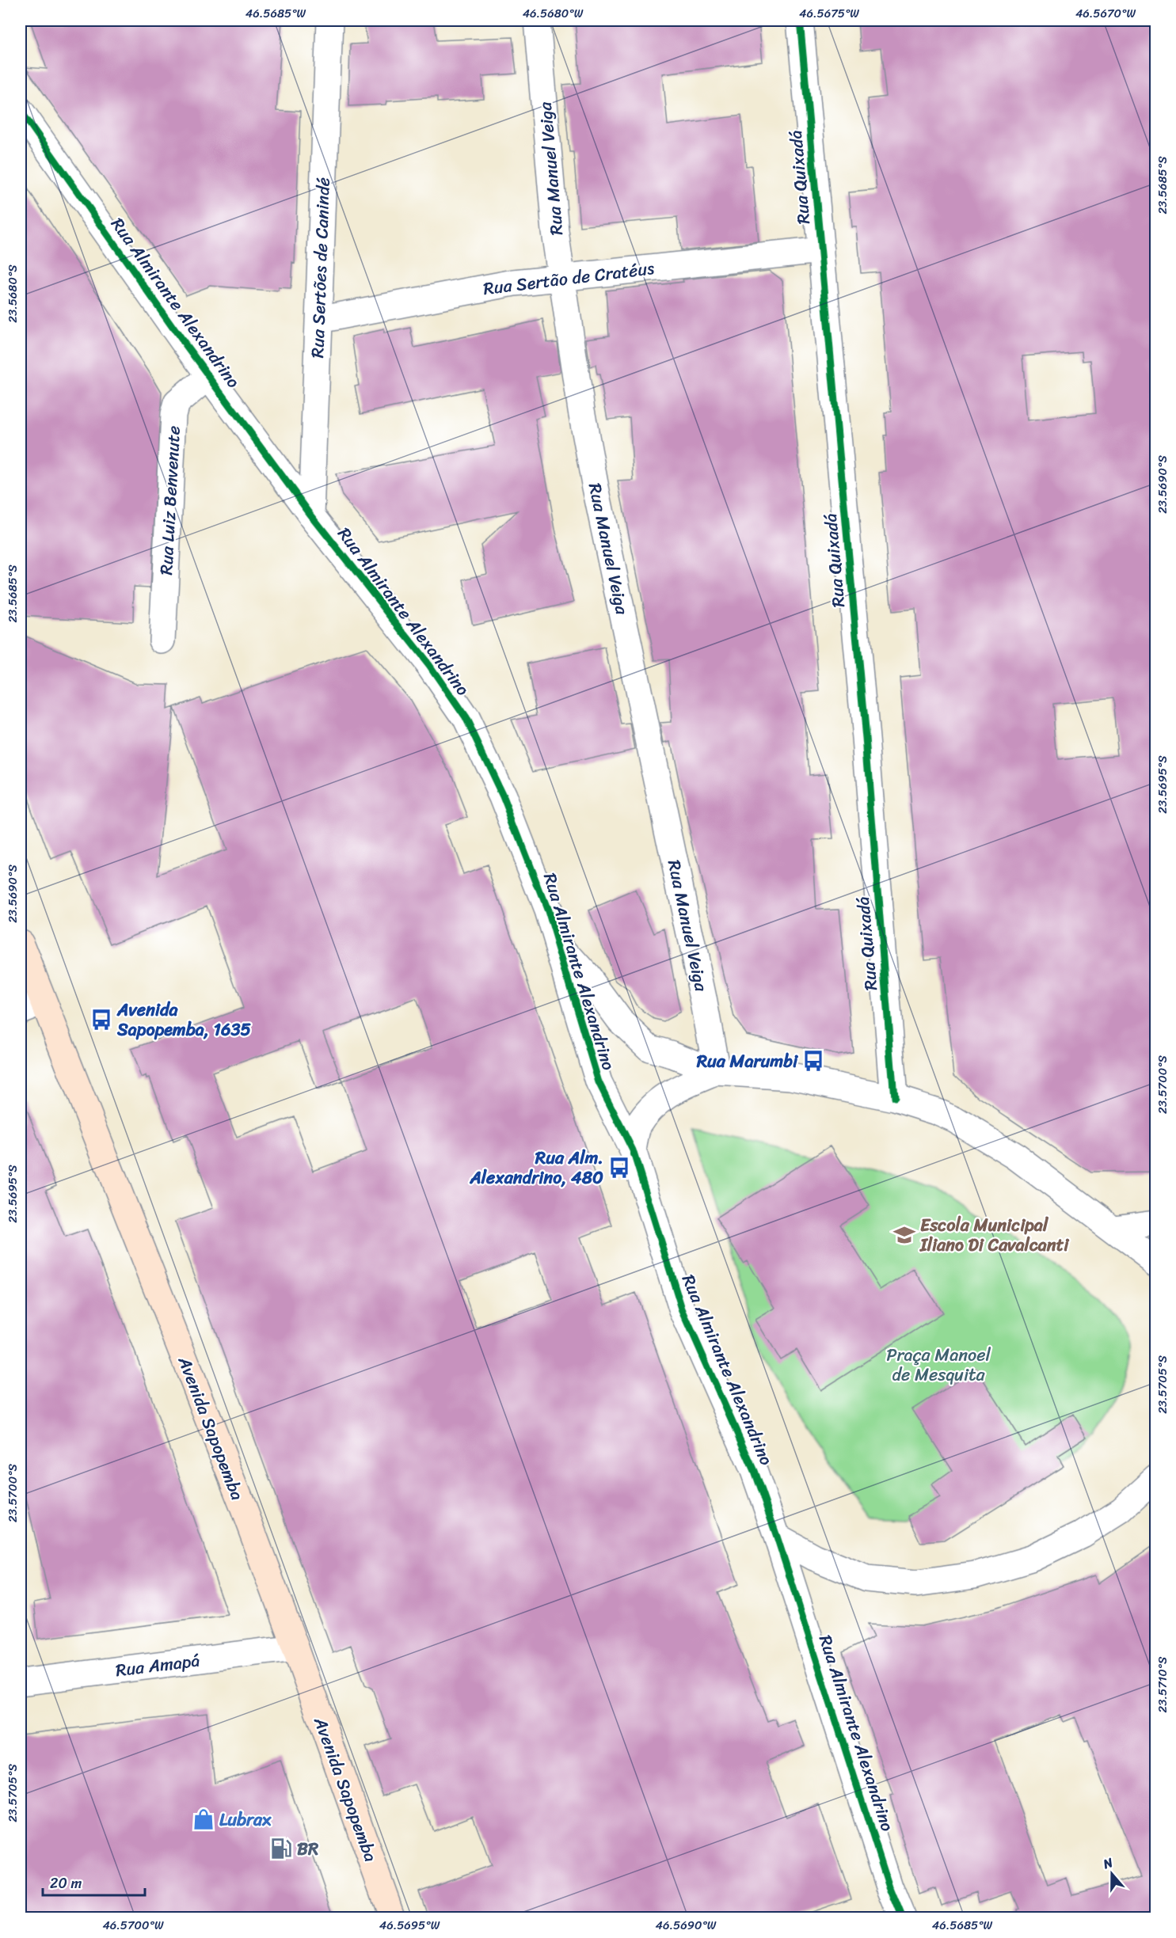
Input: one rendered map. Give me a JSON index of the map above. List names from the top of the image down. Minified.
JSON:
{"streets":{"main road":["Avenida Sapopemba"],"street":["Rua Manuel Veiga","Rua Quixadá","Rua Sertões de Canindé","Rua Sertão de Cratéus","Rua Almirante Alexandrino","Rua Luiz Benvenute","Rua Amapá"]},"crossings":[["Rua Manuel Veiga","Rua Sertão de Cratéus"],["Rua Quixadá","Rua Sertão de Cratéus"],["Rua Sertões de Canindé","Rua Sertão de Cratéus"],["Rua Sertões de Canindé","Rua Almirante Alexandrino"],["Rua Almirante Alexandrino","Rua Luiz Benvenute"],["Avenida Sapopemba","Rua Amapá"]],"parks":["Praça Manoel de Mesquita"],"places":{"bus stop":["Avenida Sapopemba, 1635","Rua Marumbi","Rua Alm. Alexandrino, 480"],"school or university":["Escola Municipal Iliano Di Cavalcanti"],"shop":["Lubrax"],"fuel station":["BR"]},"scale_bar":"20 m","north":"top","coordinates":["46.5685°W","46.5680°W","46.5675°W","46.5670°W","23.5685°S","23.5680°S","23.5690°S","23.5695°S","23.5700°S","23.5705°S","23.5710°S","46.5700°W","46.5695°W","46.5690°W"]}
